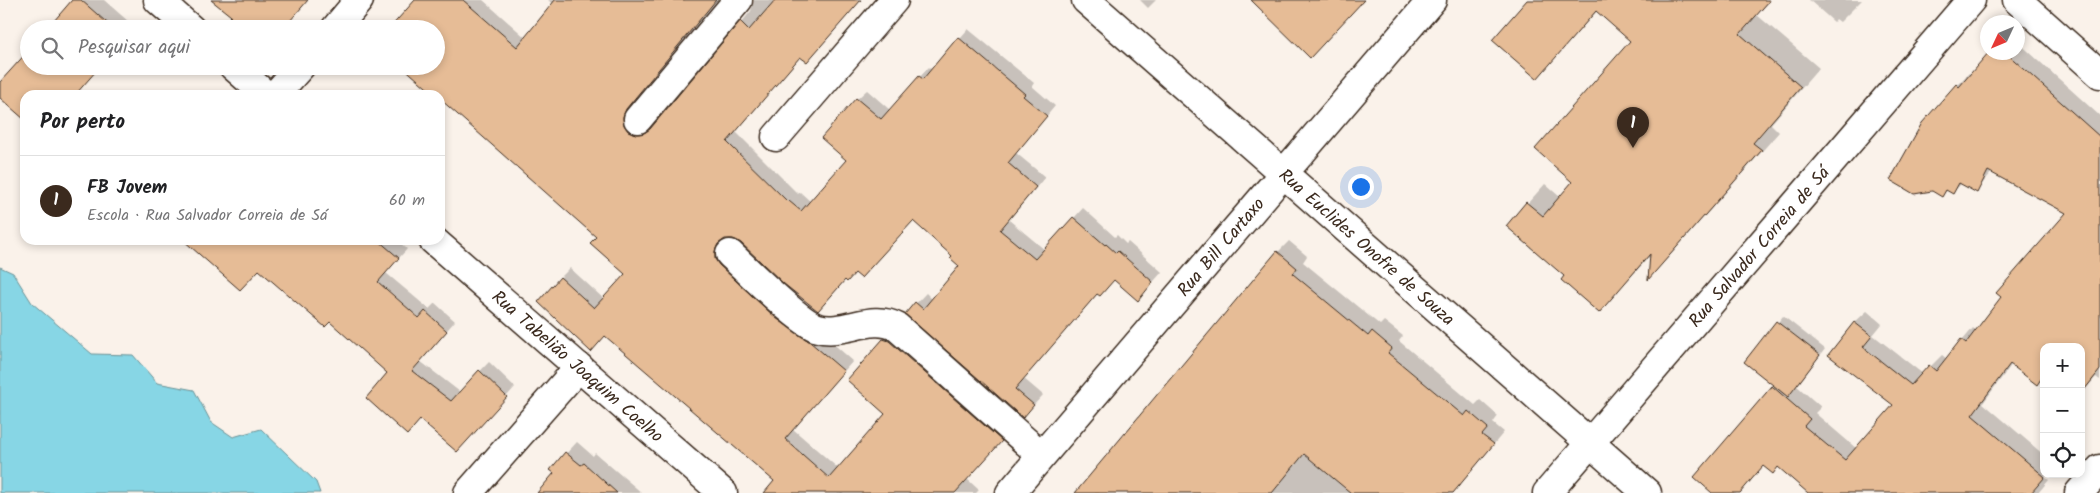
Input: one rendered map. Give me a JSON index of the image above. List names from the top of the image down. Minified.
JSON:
{"streets":{"street":["Rua Euclides Onofre de Souza","Rua Bill Cartaxo","Rua Salvador Correia de Sá","Rua Tabelião Joaquim Coelho"]},"crossings":[["Rua Euclides Onofre de Souza","Rua Bill Cartaxo"],["Rua Euclides Onofre de Souza","Rua Salvador Correia de Sá"]],"north":"bottom left","page":{"search":"Pesquisar aqui","heading":"Por perto","pins":"1","list":[{"mark":"1","name":"FB Jovem","note":"Escola · Rua Salvador Correia de Sá","value":"60 m"}],"map_buttons":["+","−"]}}
